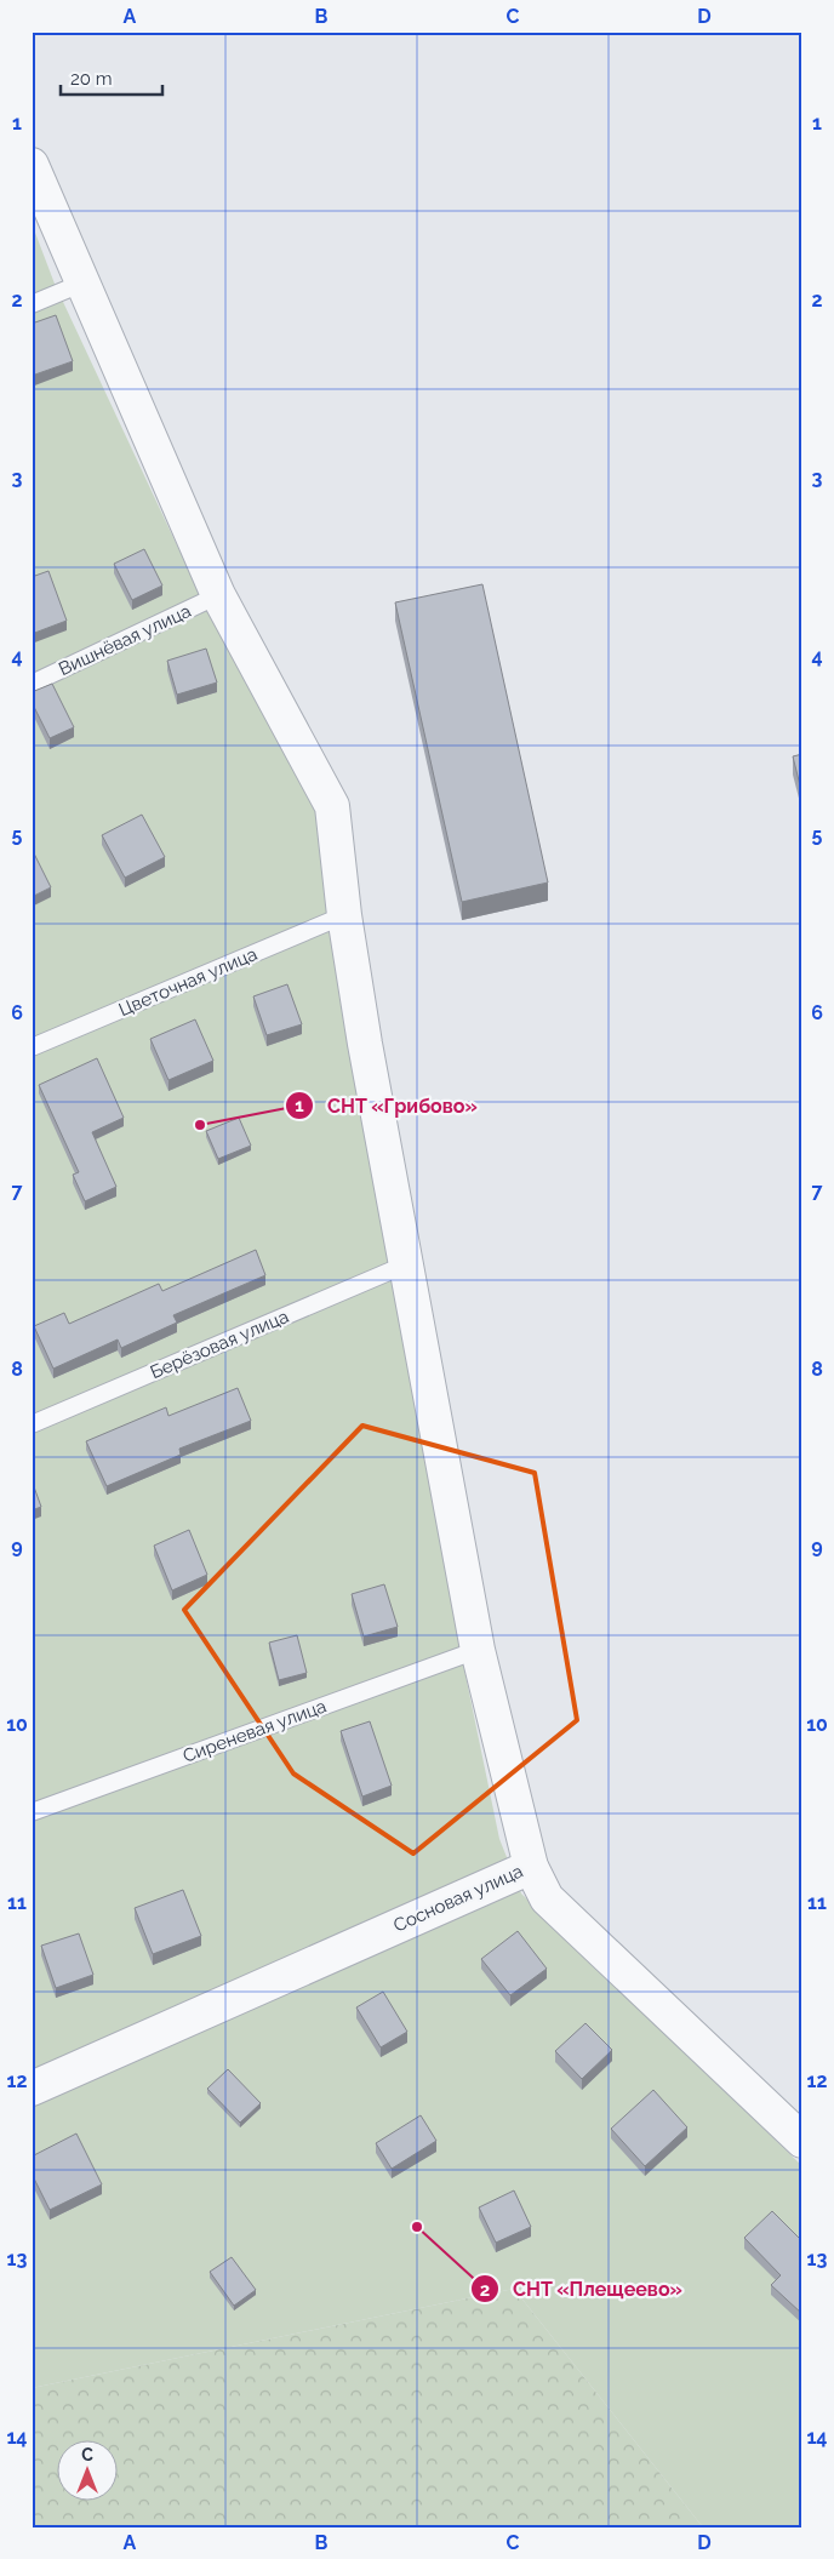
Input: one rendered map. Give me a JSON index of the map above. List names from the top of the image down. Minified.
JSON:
{"streets":{"street":["Сосновая улица"],"lane":["Вишнёвая улица","Цветочная улица","Берёзовая улица","Сиреневая улица"]},"places":["СНТ «Грибово»","СНТ «Плещеево»"],"scale_bar":"20 m","north":"top","grid":{"columns":["A","B","C","D"],"rows":["1","2","3","4","5","6","7","8","9","10","11","12","13","14"]}}
